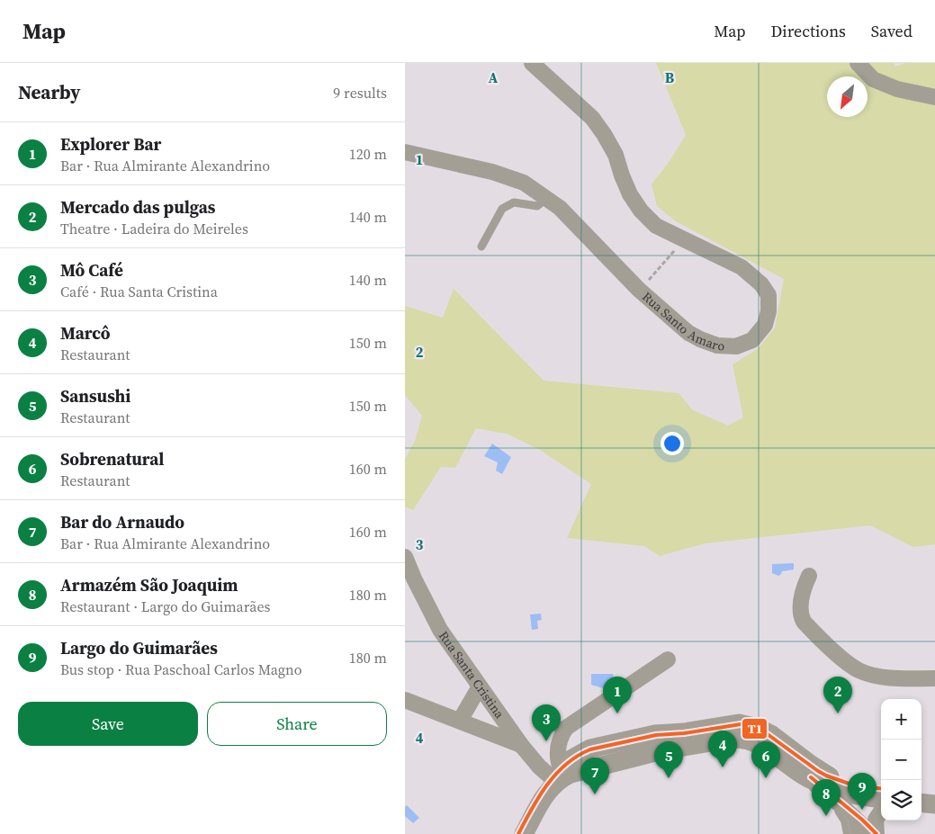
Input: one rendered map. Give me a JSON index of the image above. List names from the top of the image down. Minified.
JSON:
{"streets":{"street":["Rua Santo Amaro","Rua Santa Cristina"]},"lines":["transit line T1"],"north":"bottom left","page":{"header":"Map","nav":["Map","Directions","Saved"],"heading":["Nearby","9 results"],"list":[{"mark":"1","name":"Explorer Bar","note":"Bar · Rua Almirante Alexandrino","value":"120 m"},{"mark":"2","name":"Mercado das pulgas","note":"Theatre · Ladeira do Meireles","value":"140 m"},{"mark":"3","name":"Mô Café","note":"Café · Rua Santa Cristina","value":"140 m"},{"mark":"4","name":"Marcô","note":"Restaurant","value":"150 m"},{"mark":"5","name":"Sansushi","note":"Restaurant","value":"150 m"},{"mark":"6","name":"Sobrenatural","note":"Restaurant","value":"160 m"},{"mark":"7","name":"Bar do Arnaudo","note":"Bar · Rua Almirante Alexandrino","value":"160 m"},{"mark":"8","name":"Armazém São Joaquim","note":"Restaurant · Largo do Guimarães","value":"180 m"},{"mark":"9","name":"Largo do Guimarães","note":"Bus stop · Rua Paschoal Carlos Magno","value":"180 m"}],"pins":["1","2","3","4","5","6","7","9","8"],"buttons":["Save","Share"],"map_buttons":["+","−"]},"grid":{"columns":["A","B"],"rows":["1","2","3","4"]}}
